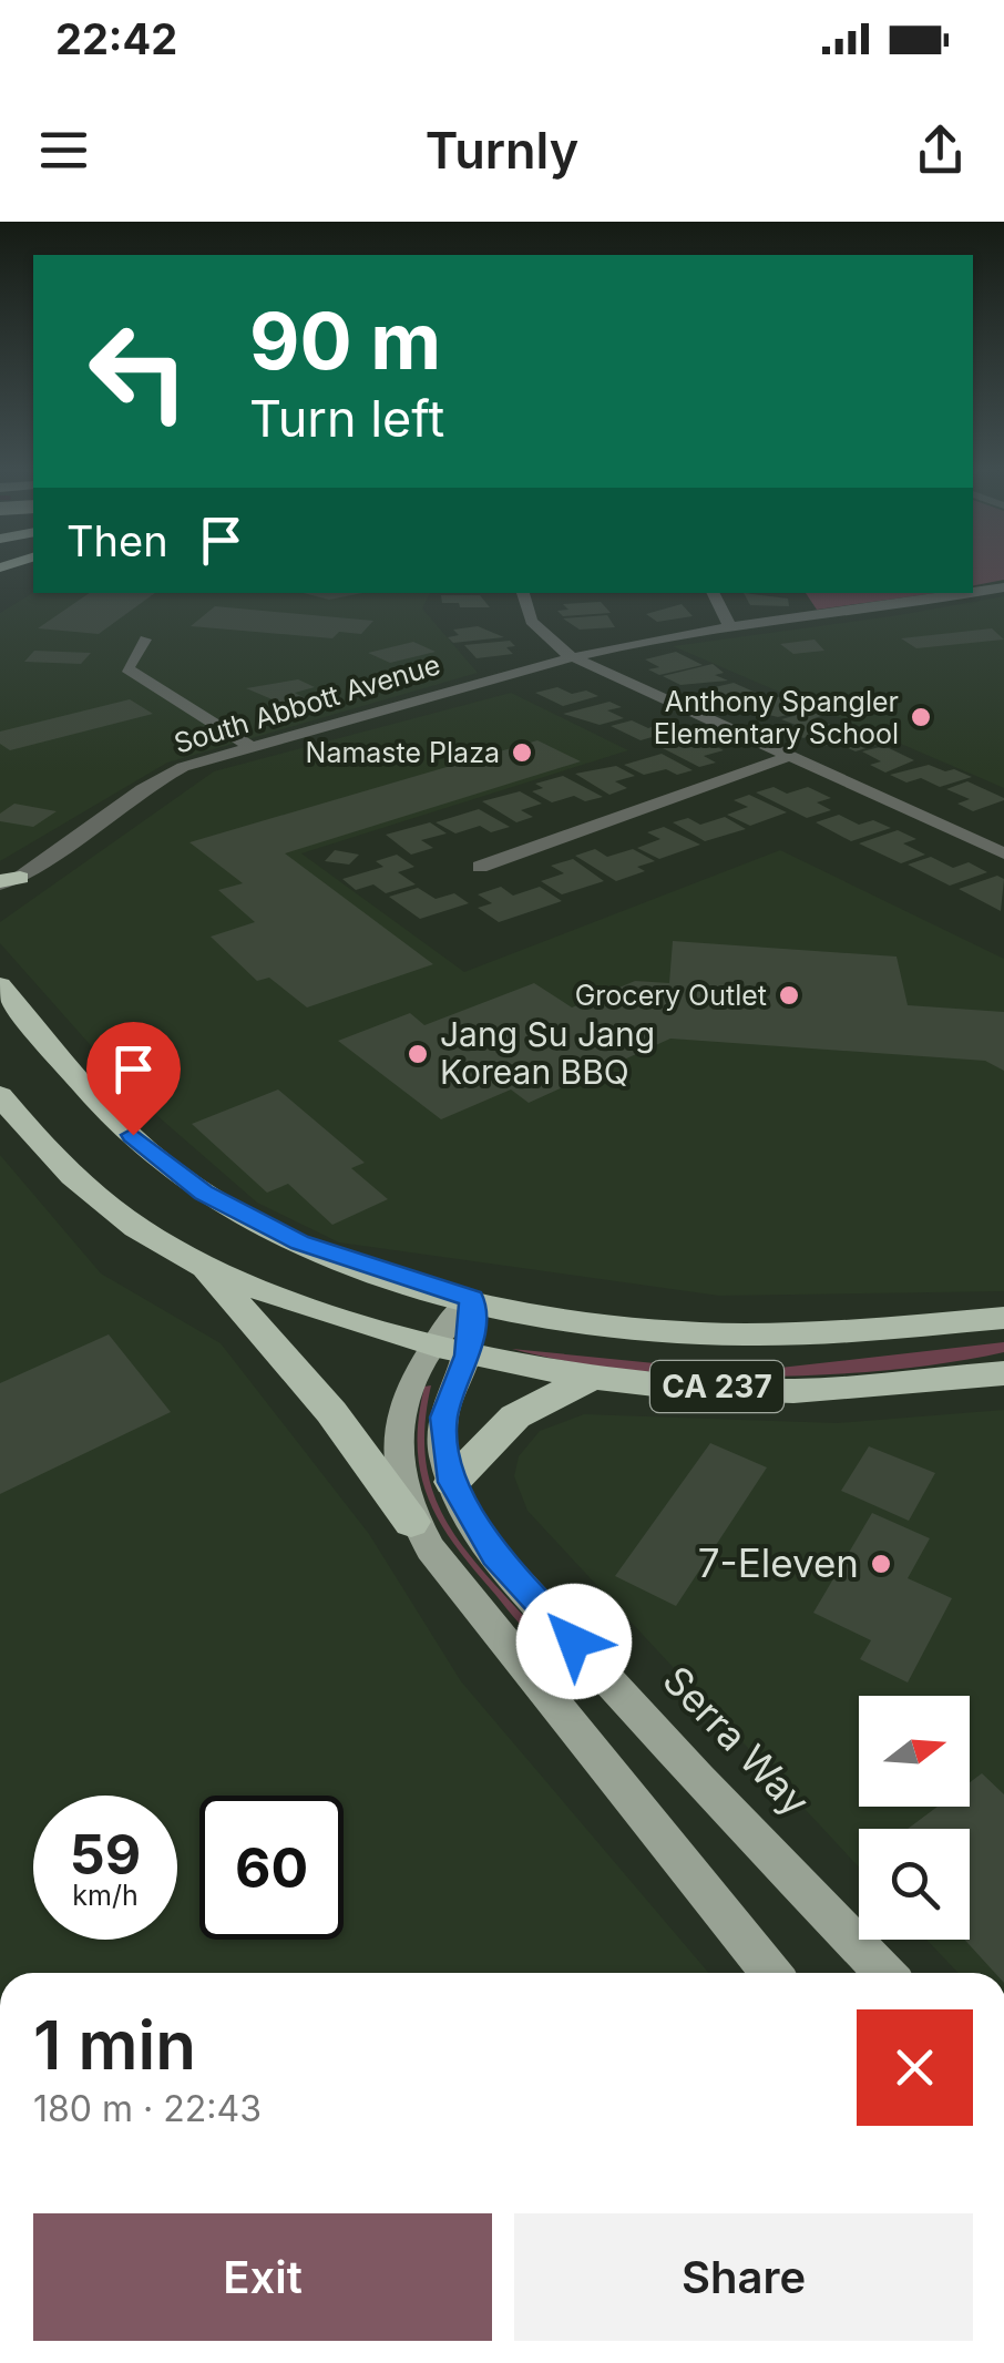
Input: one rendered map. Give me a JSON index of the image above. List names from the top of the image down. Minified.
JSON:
{"streets":{"highway":["CA 237"],"main road":["Serra Way"],"street":["South Abbott Avenue"]},"crossings":[["CA 237","Serra Way"]],"places":["Anthony Spangler Elementary School","Namaste Plaza","Grocery Outlet","Jang Su Jang Korean BBQ","7-Eleven"],"north":"right","page":{"status":"22:42","header":"Turnly","turn":["90 m","Turn left"],"then":"Then","speed":"59 km/h","limit":"60","heading":["1 min","180 m · 22:43"],"buttons":["Exit","Share"]}}
